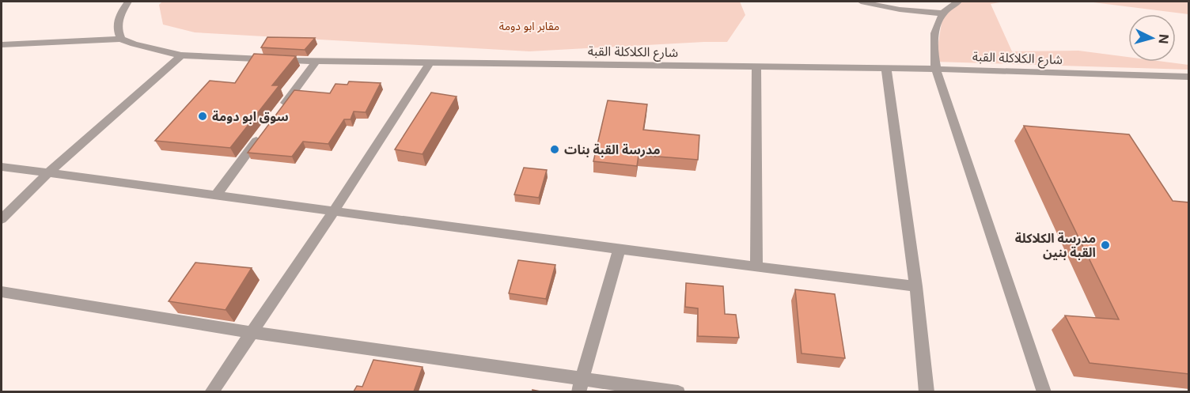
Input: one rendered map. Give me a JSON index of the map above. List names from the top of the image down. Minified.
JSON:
{"streets":{"street":["شارع الكلاكلة القبة"]},"parks":["مقابر ابو دومة"],"places":["سوق ابو دومة","مدرسة القبة بنات","مدرسة الكلاكلة القبة بنين"],"north":"right"}
